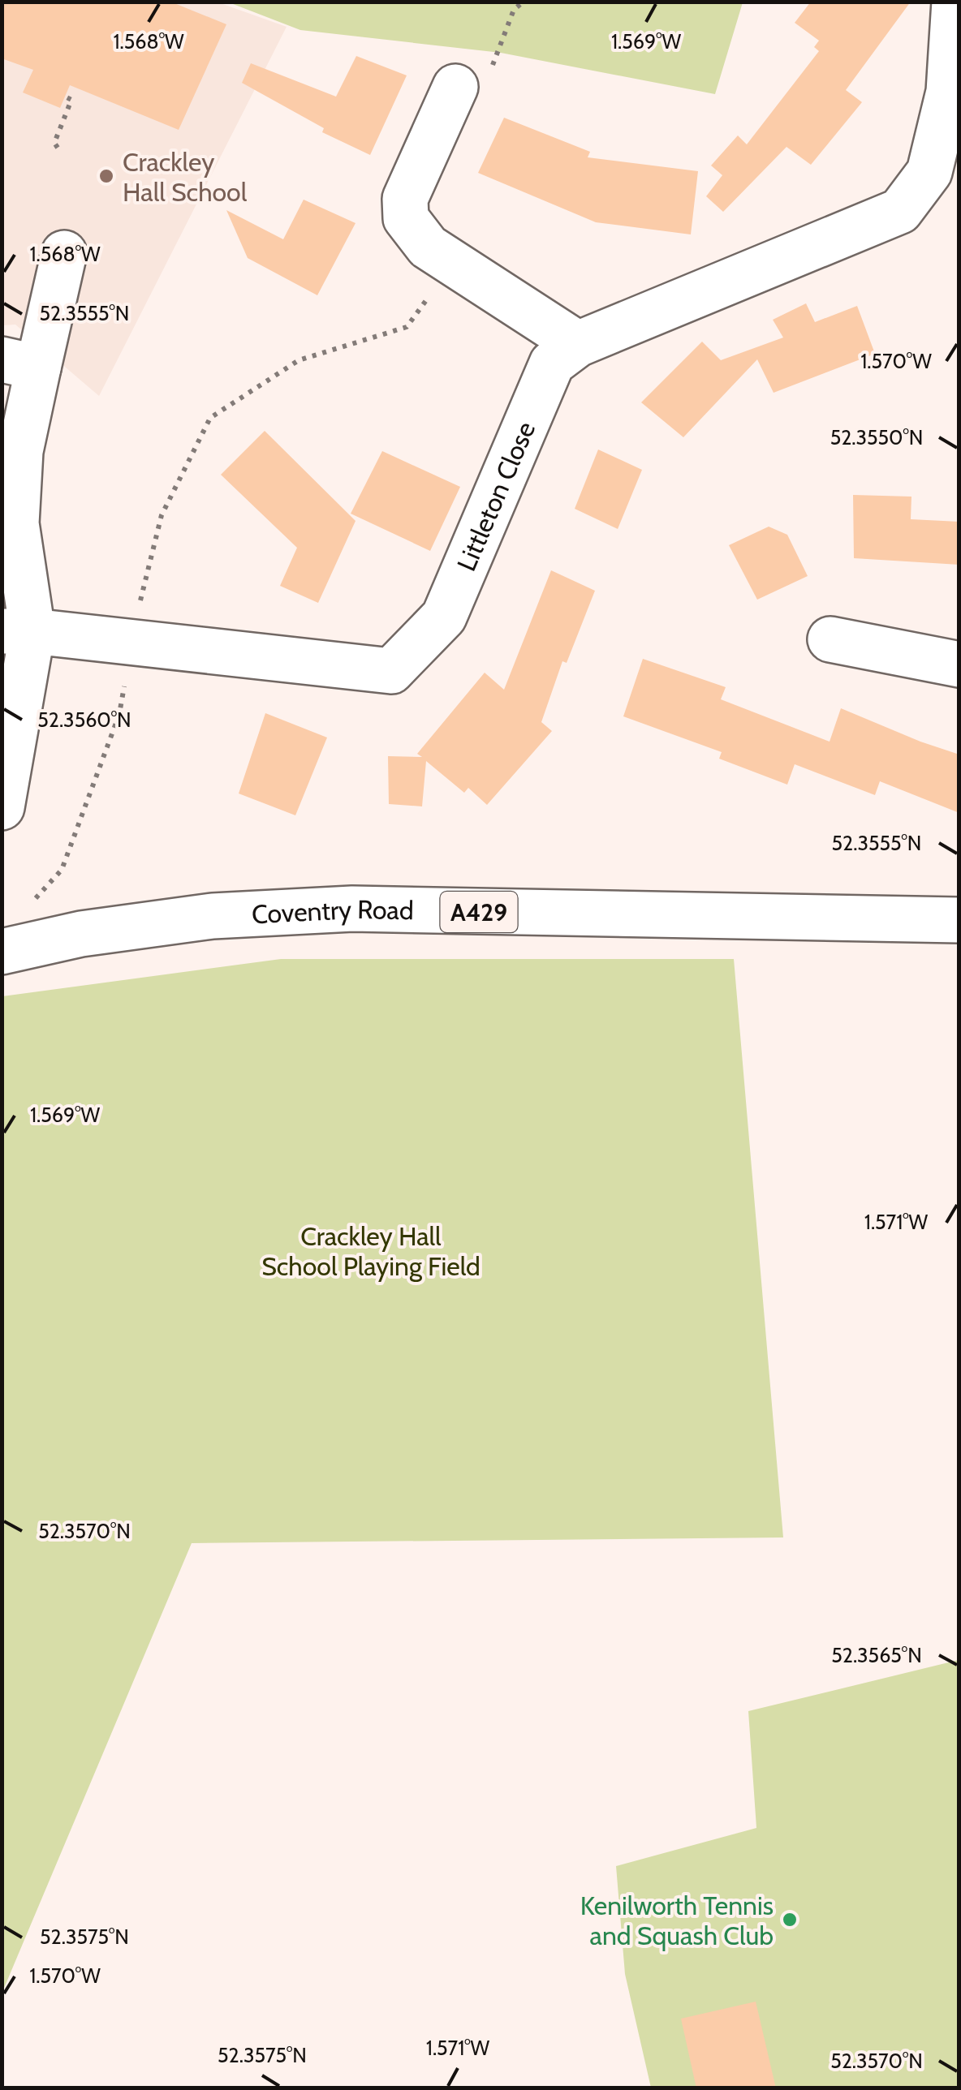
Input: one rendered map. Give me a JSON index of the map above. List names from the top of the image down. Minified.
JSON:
{"streets":{"street":["Littleton Close","A429","Coventry Road"]},"parks":["Crackley Hall School Playing Field"],"places":["Crackley Hall School","Kenilworth Tennis and Squash Club"],"coordinates":["1.568°W","1.569°W","52.3555°N","1.570°W","52.3550°N","52.3560°N","1.571°W","52.3570°N","52.3565°N","52.3575°N"]}
